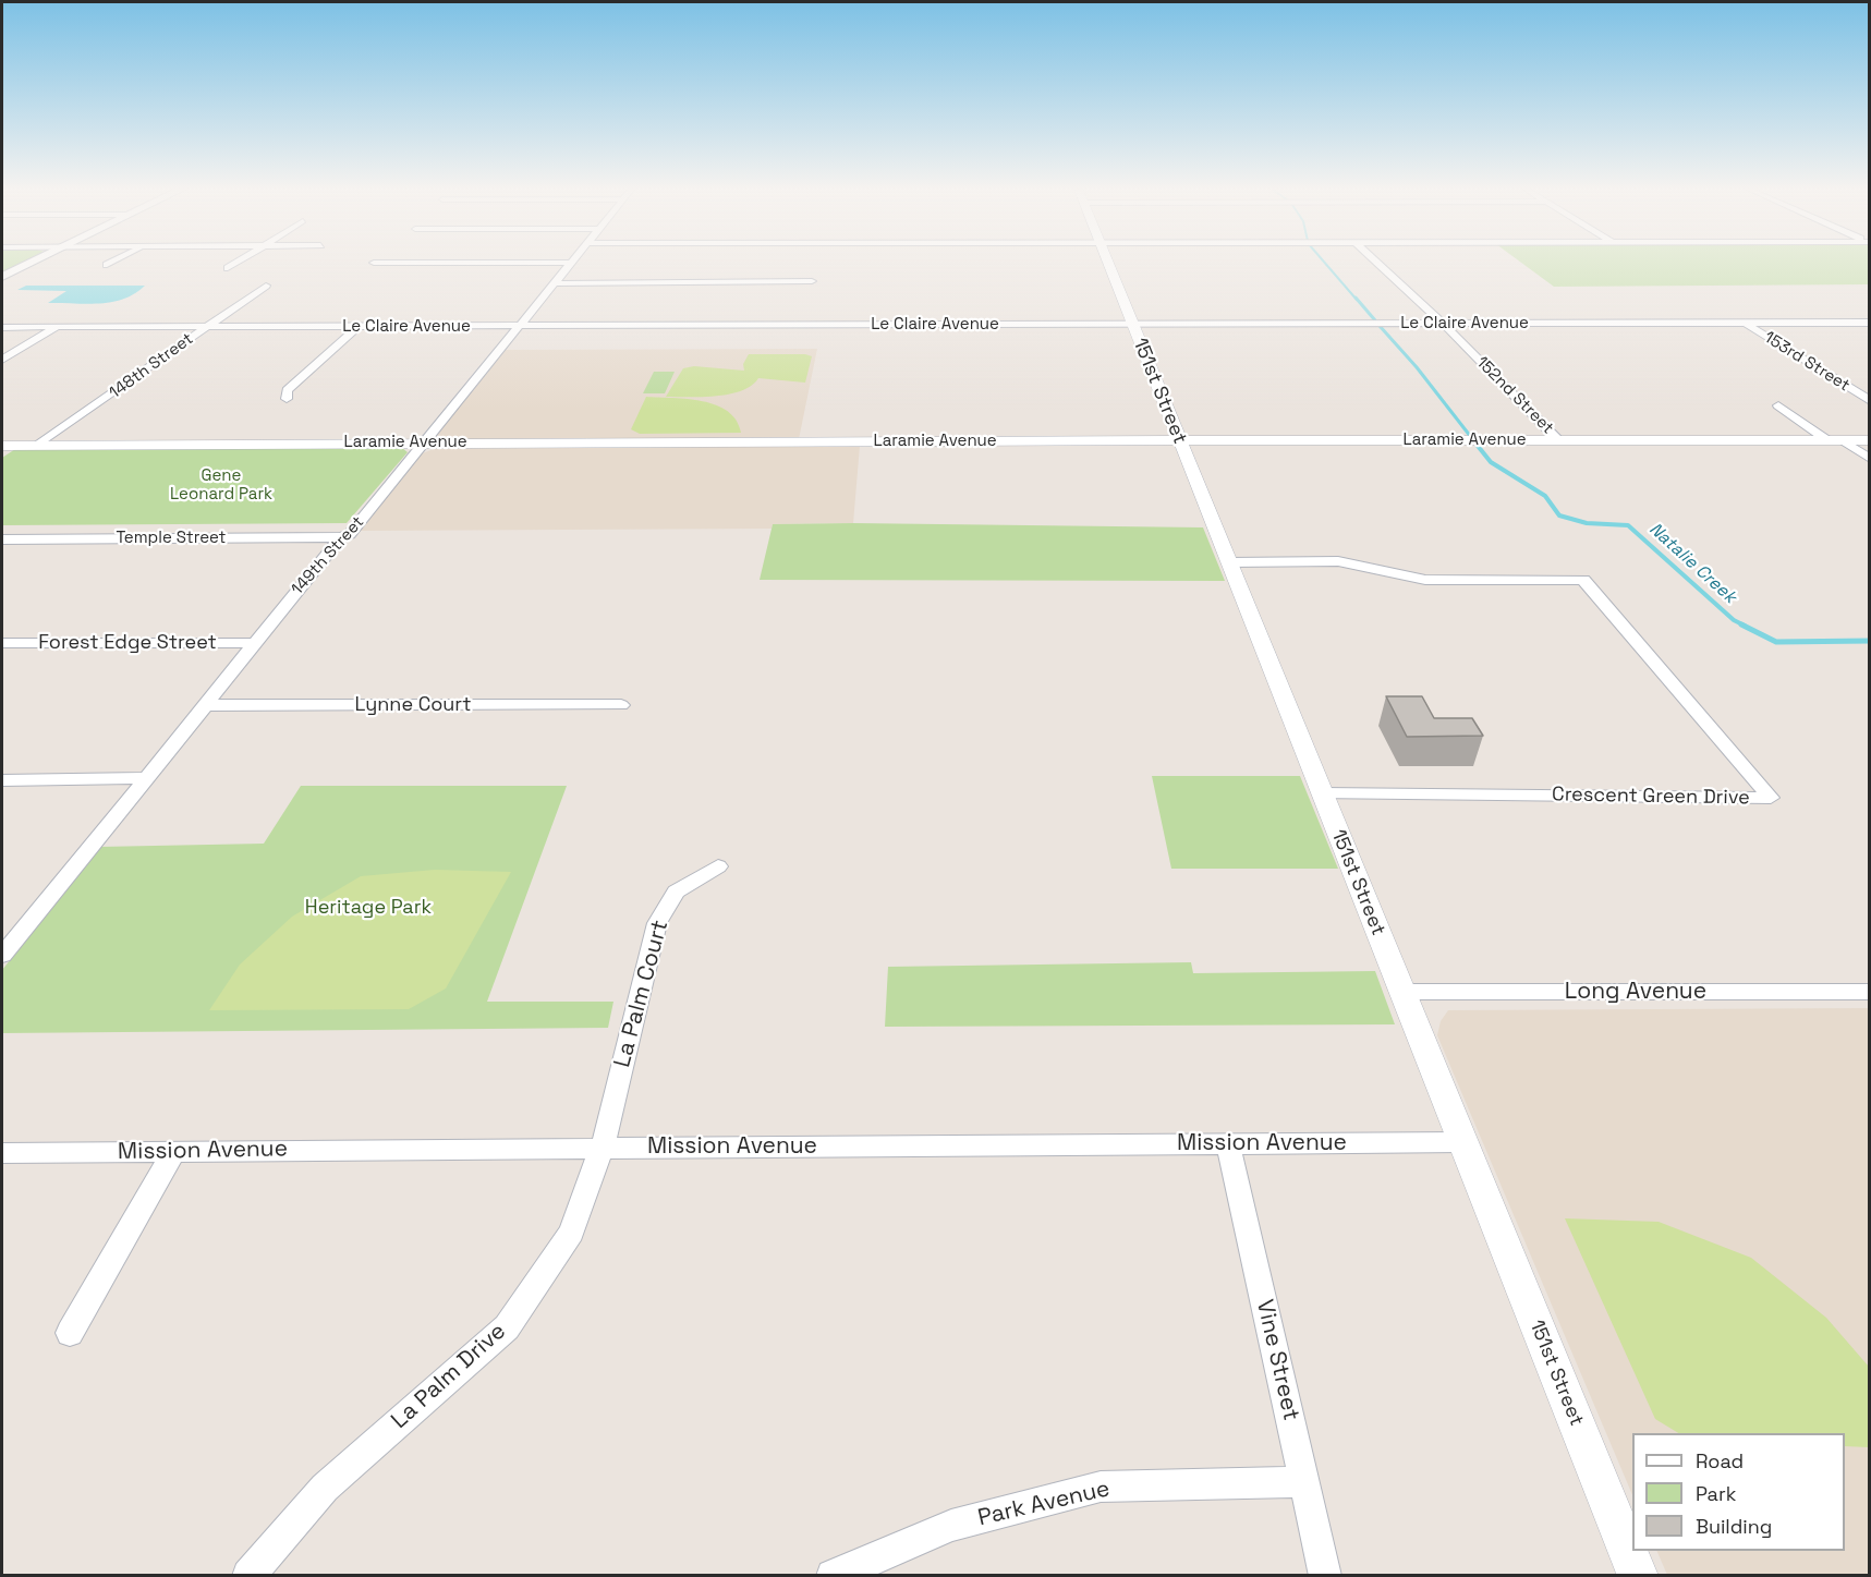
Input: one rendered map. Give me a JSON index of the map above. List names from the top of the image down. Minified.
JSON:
{"streets":{"street":["Le Claire Avenue","153rd Street","148th Street","151st Street","152nd Street","Laramie Avenue","Temple Street","149th Street","Forest Edge Street","Lynne Court","Crescent Green Drive","Long Avenue","La Palm Court","Mission Avenue","Vine Street","La Palm Drive","Park Avenue"]},"crossings":[["Le Claire Avenue","153rd Street"],["Le Claire Avenue","148th Street"],["Le Claire Avenue","151st Street"],["Le Claire Avenue","152nd Street"],["Le Claire Avenue","149th Street"],["148th Street","Laramie Avenue"],["151st Street","Laramie Avenue"],["151st Street","Crescent Green Drive"],["151st Street","Long Avenue"],["151st Street","Mission Avenue"],["152nd Street","Laramie Avenue"],["Laramie Avenue","149th Street"],["Temple Street","149th Street"],["149th Street","Forest Edge Street"],["149th Street","Lynne Court"],["La Palm Court","Mission Avenue"],["La Palm Court","La Palm Drive"],["Mission Avenue","Vine Street"],["Mission Avenue","La Palm Drive"],["Vine Street","Park Avenue"]],"water":["Natalie Creek"],"parks":["Gene Leonard Park","Heritage Park"],"legend":["Road","Park","Building"]}
